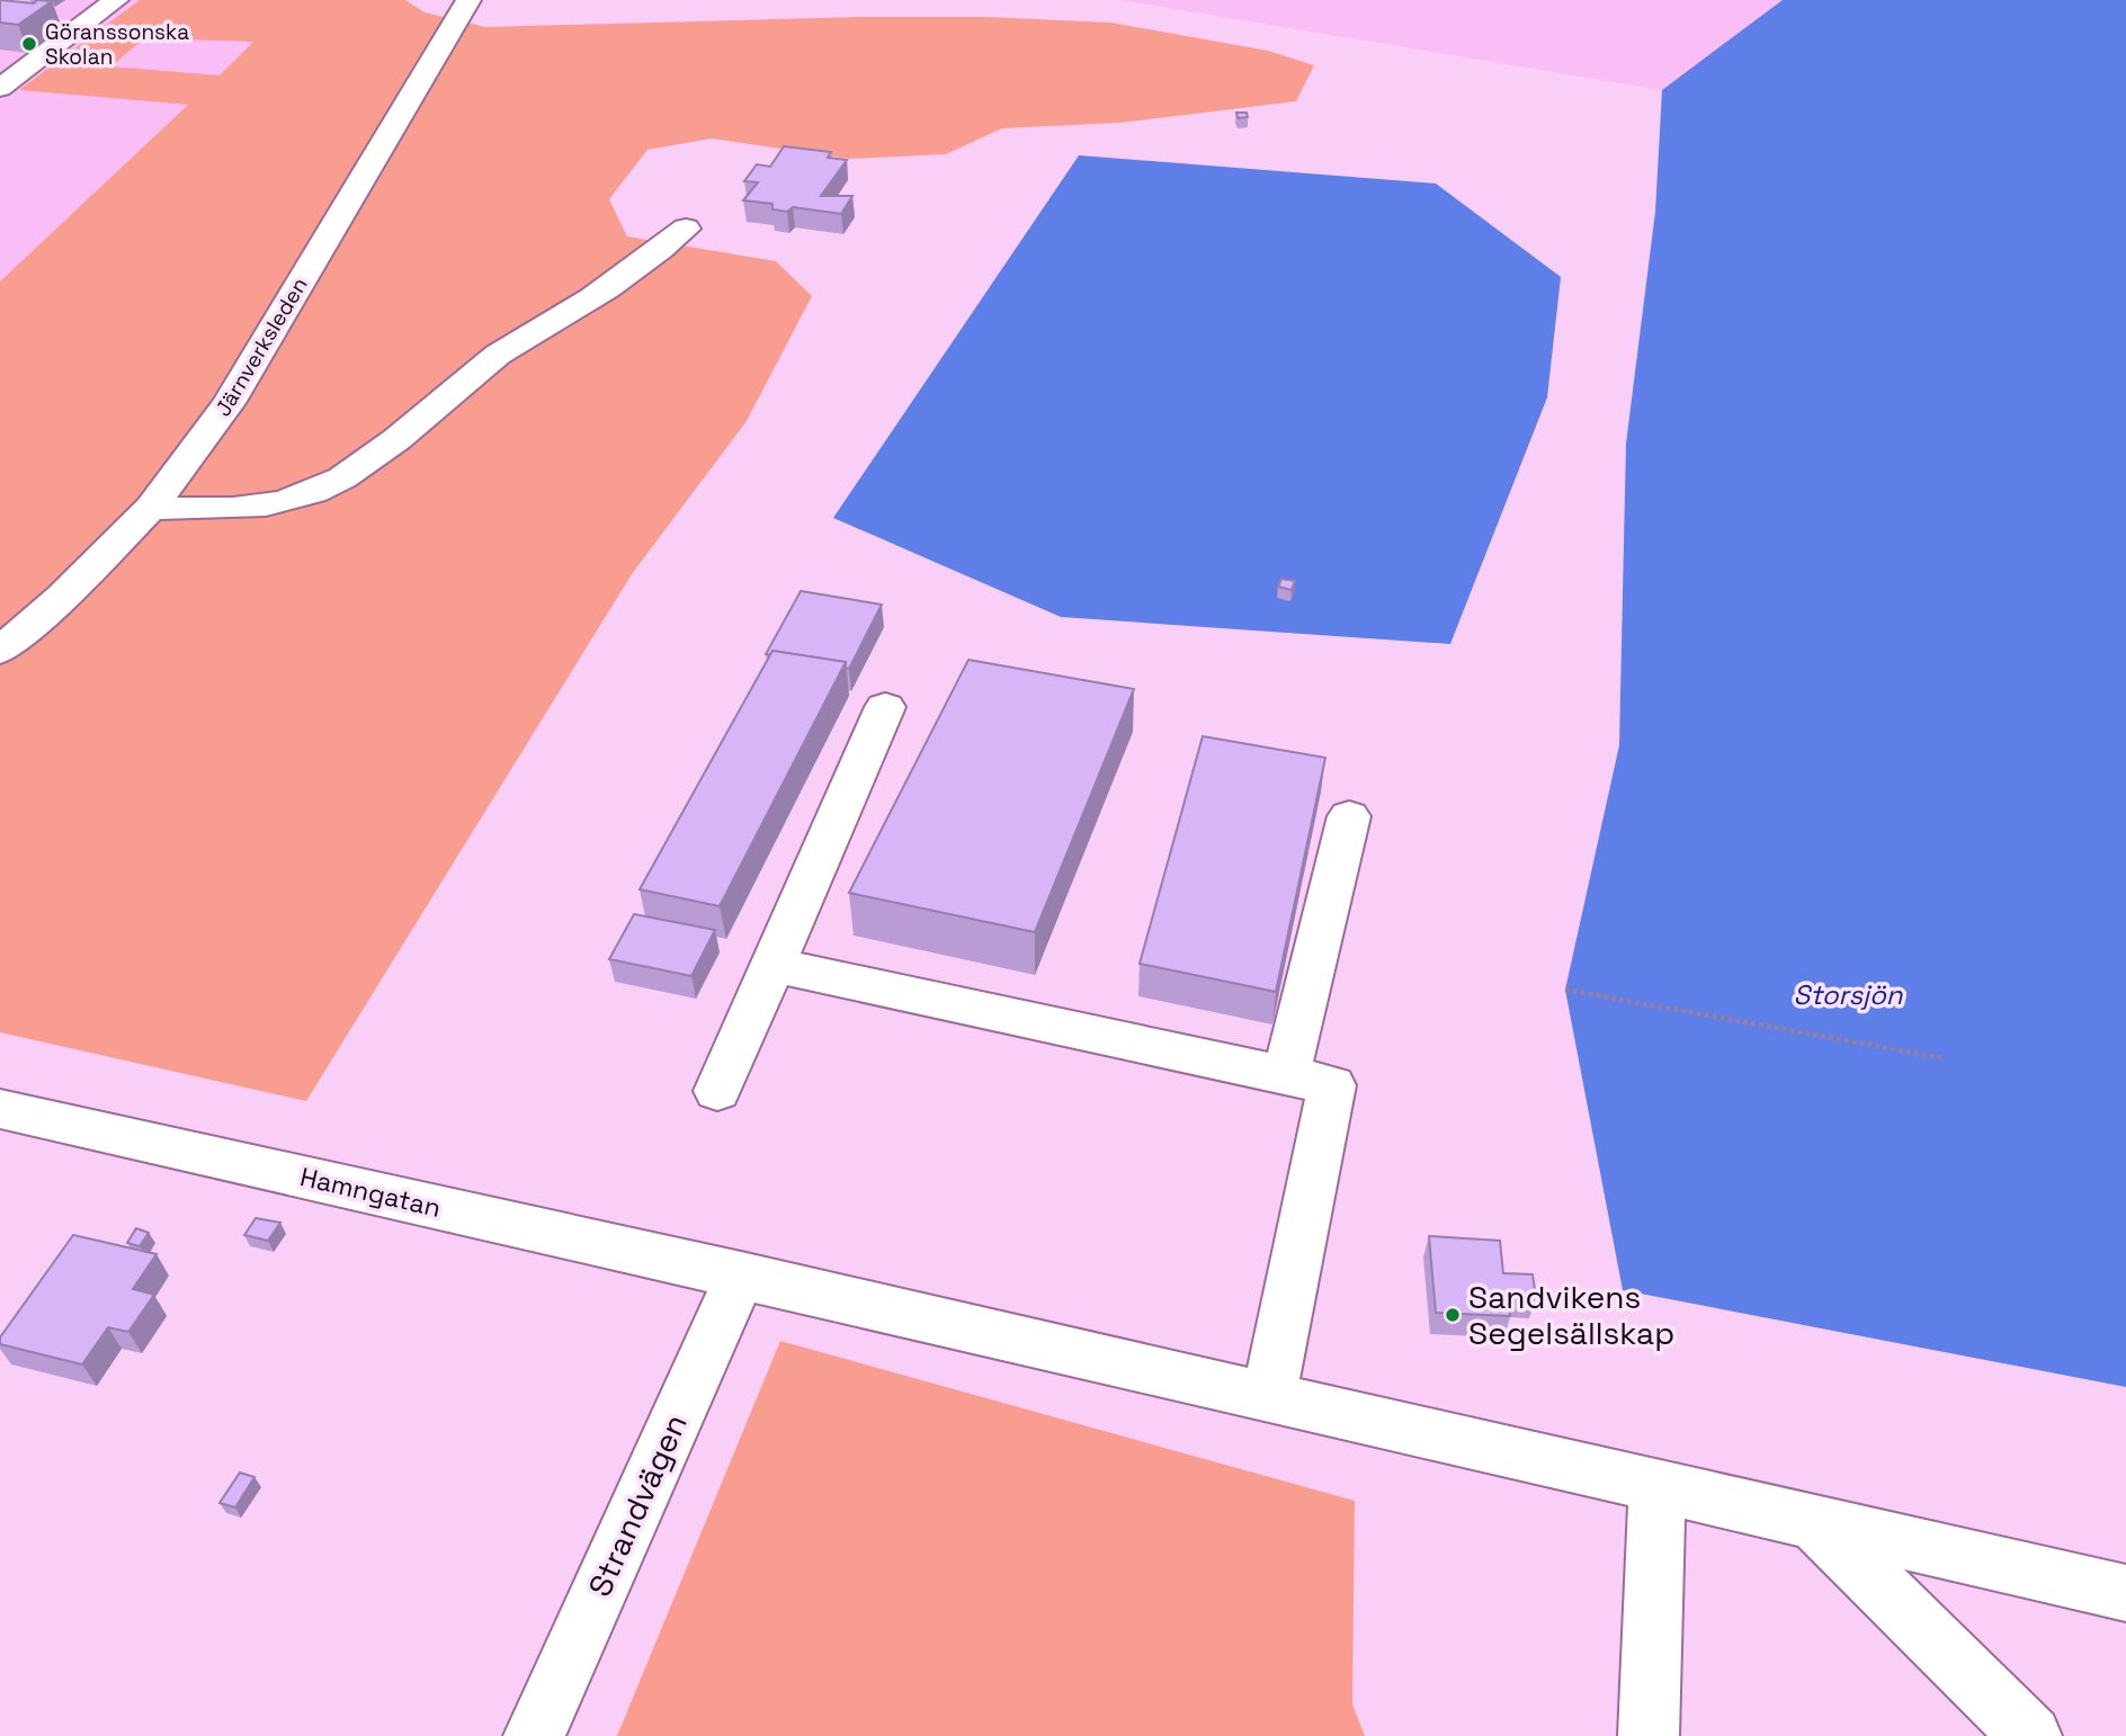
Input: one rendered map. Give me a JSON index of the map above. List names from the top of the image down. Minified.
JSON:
{"streets":{"street":["Järnverksleden","Hamngatan","Strandvägen"]},"crossings":[["Hamngatan","Strandvägen"]],"water":["Storsjön"],"places":["Göranssonska Skolan","Sandvikens Segelsällskap"]}
